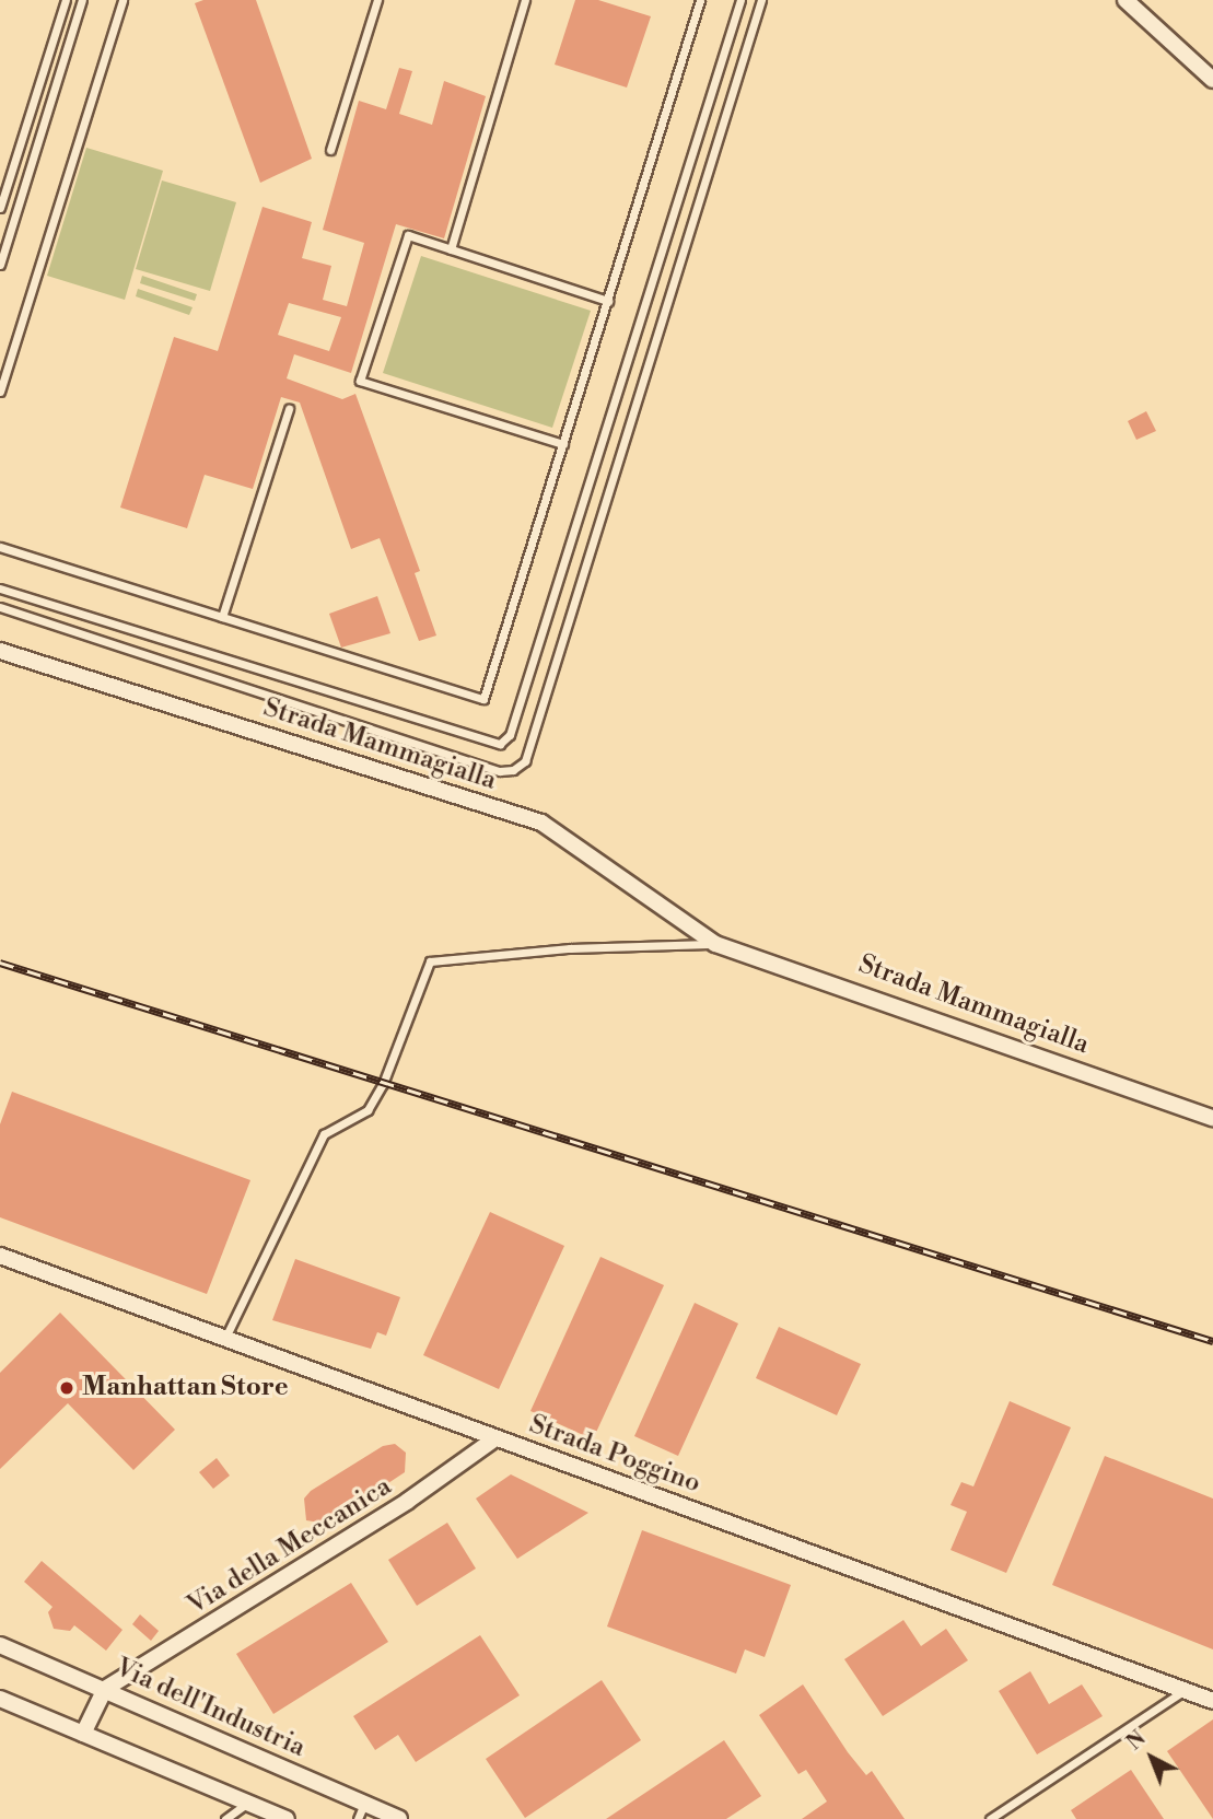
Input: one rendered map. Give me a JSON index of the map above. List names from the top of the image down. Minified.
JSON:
{"streets":{"street":["Strada Mammagialla","Strada Poggino","Via della Meccanica","Via dell'Industria"]},"crossings":[["Strada Mammagialla","Strada Poggino"],["Strada Poggino","Via della Meccanica"],["Via della Meccanica","Via dell'Industria"]],"places":["Manhattan Store"],"north":"top left"}
